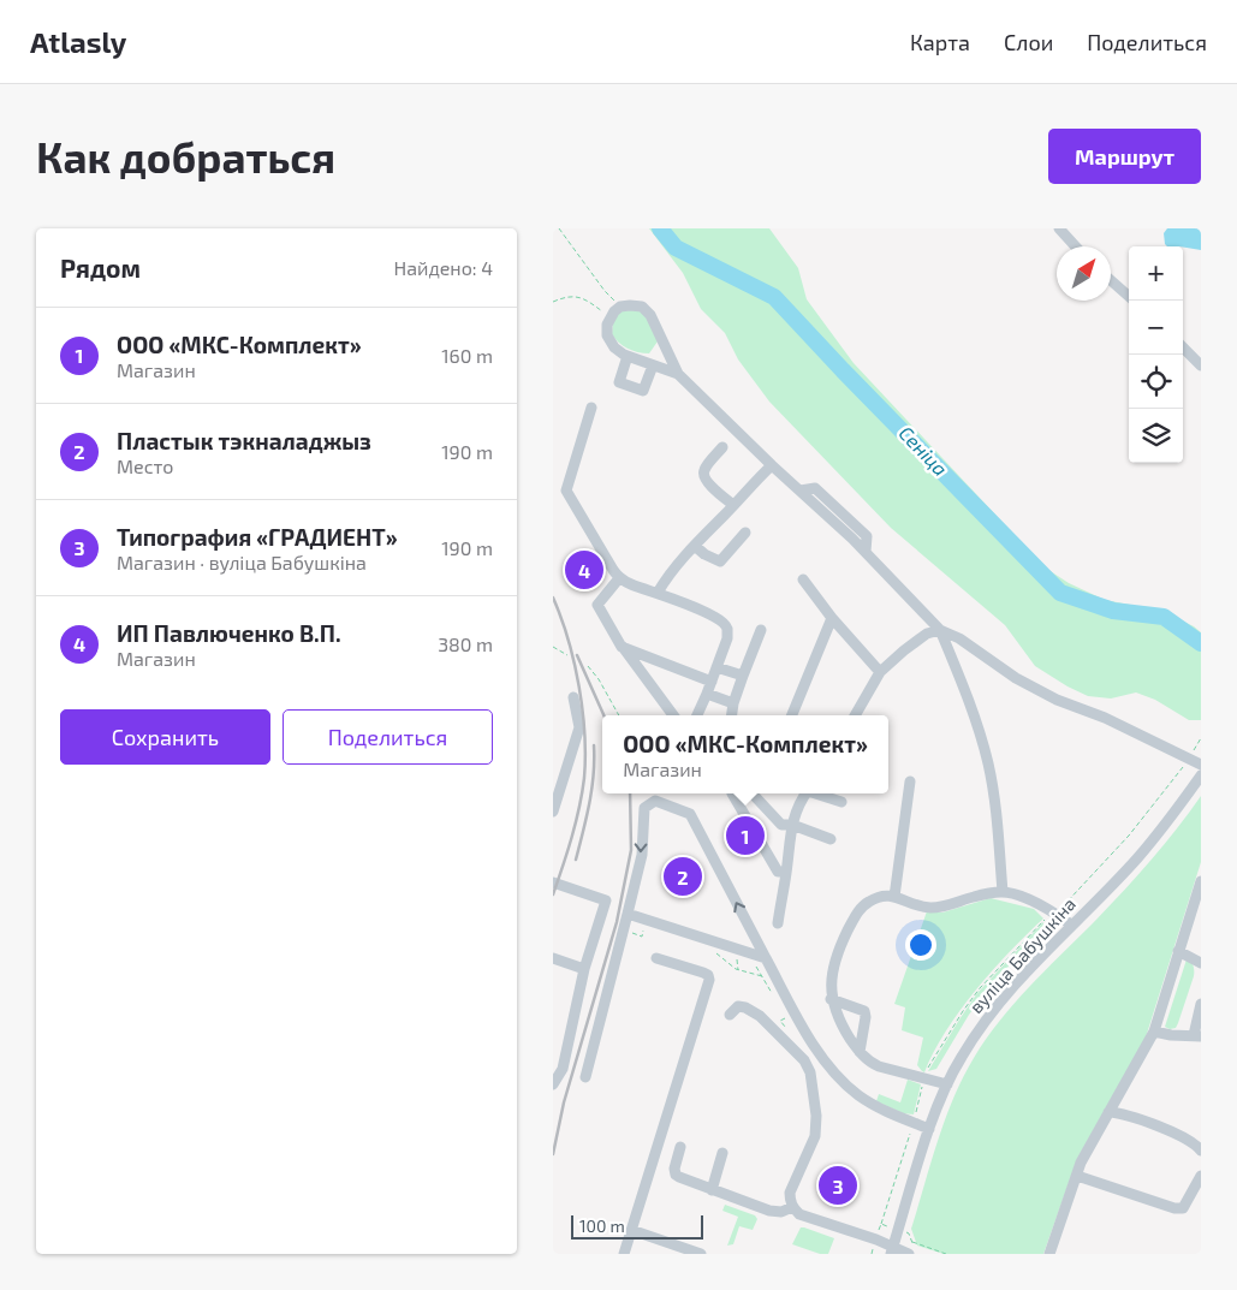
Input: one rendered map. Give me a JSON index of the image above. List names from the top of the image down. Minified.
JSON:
{"streets":{"street":["вуліца Бабушкіна"]},"water":["Сеніца"],"scale_bar":"100 m","north":"top right","page":{"header":"Atlasly","nav":["Карта","Слои","Поделиться"],"buttons":["Маршрут",["Сохранить","Поделиться"]],"title":"Как добраться","heading":["Рядом","Найдено: 4"],"map_buttons":["+","−"],"list":[{"mark":"1","name":"ООО «МКС-Комплект»","note":"Магазин","value":"160 m"},{"mark":"2","name":"Пластык тэкналаджыз","note":"Место","value":"190 m"},{"mark":"3","name":"Типография «ГРАДИЕНТ»","note":"Магазин · вуліца Бабушкіна","value":"190 m"},{"mark":"4","name":"ИП Павлюченко В.П.","note":"Магазин","value":"380 m"}],"pins":["4","1","2","3"],"popup":["ООО «МКС-Комплект»","Магазин"],"scale":"100 m"}}
